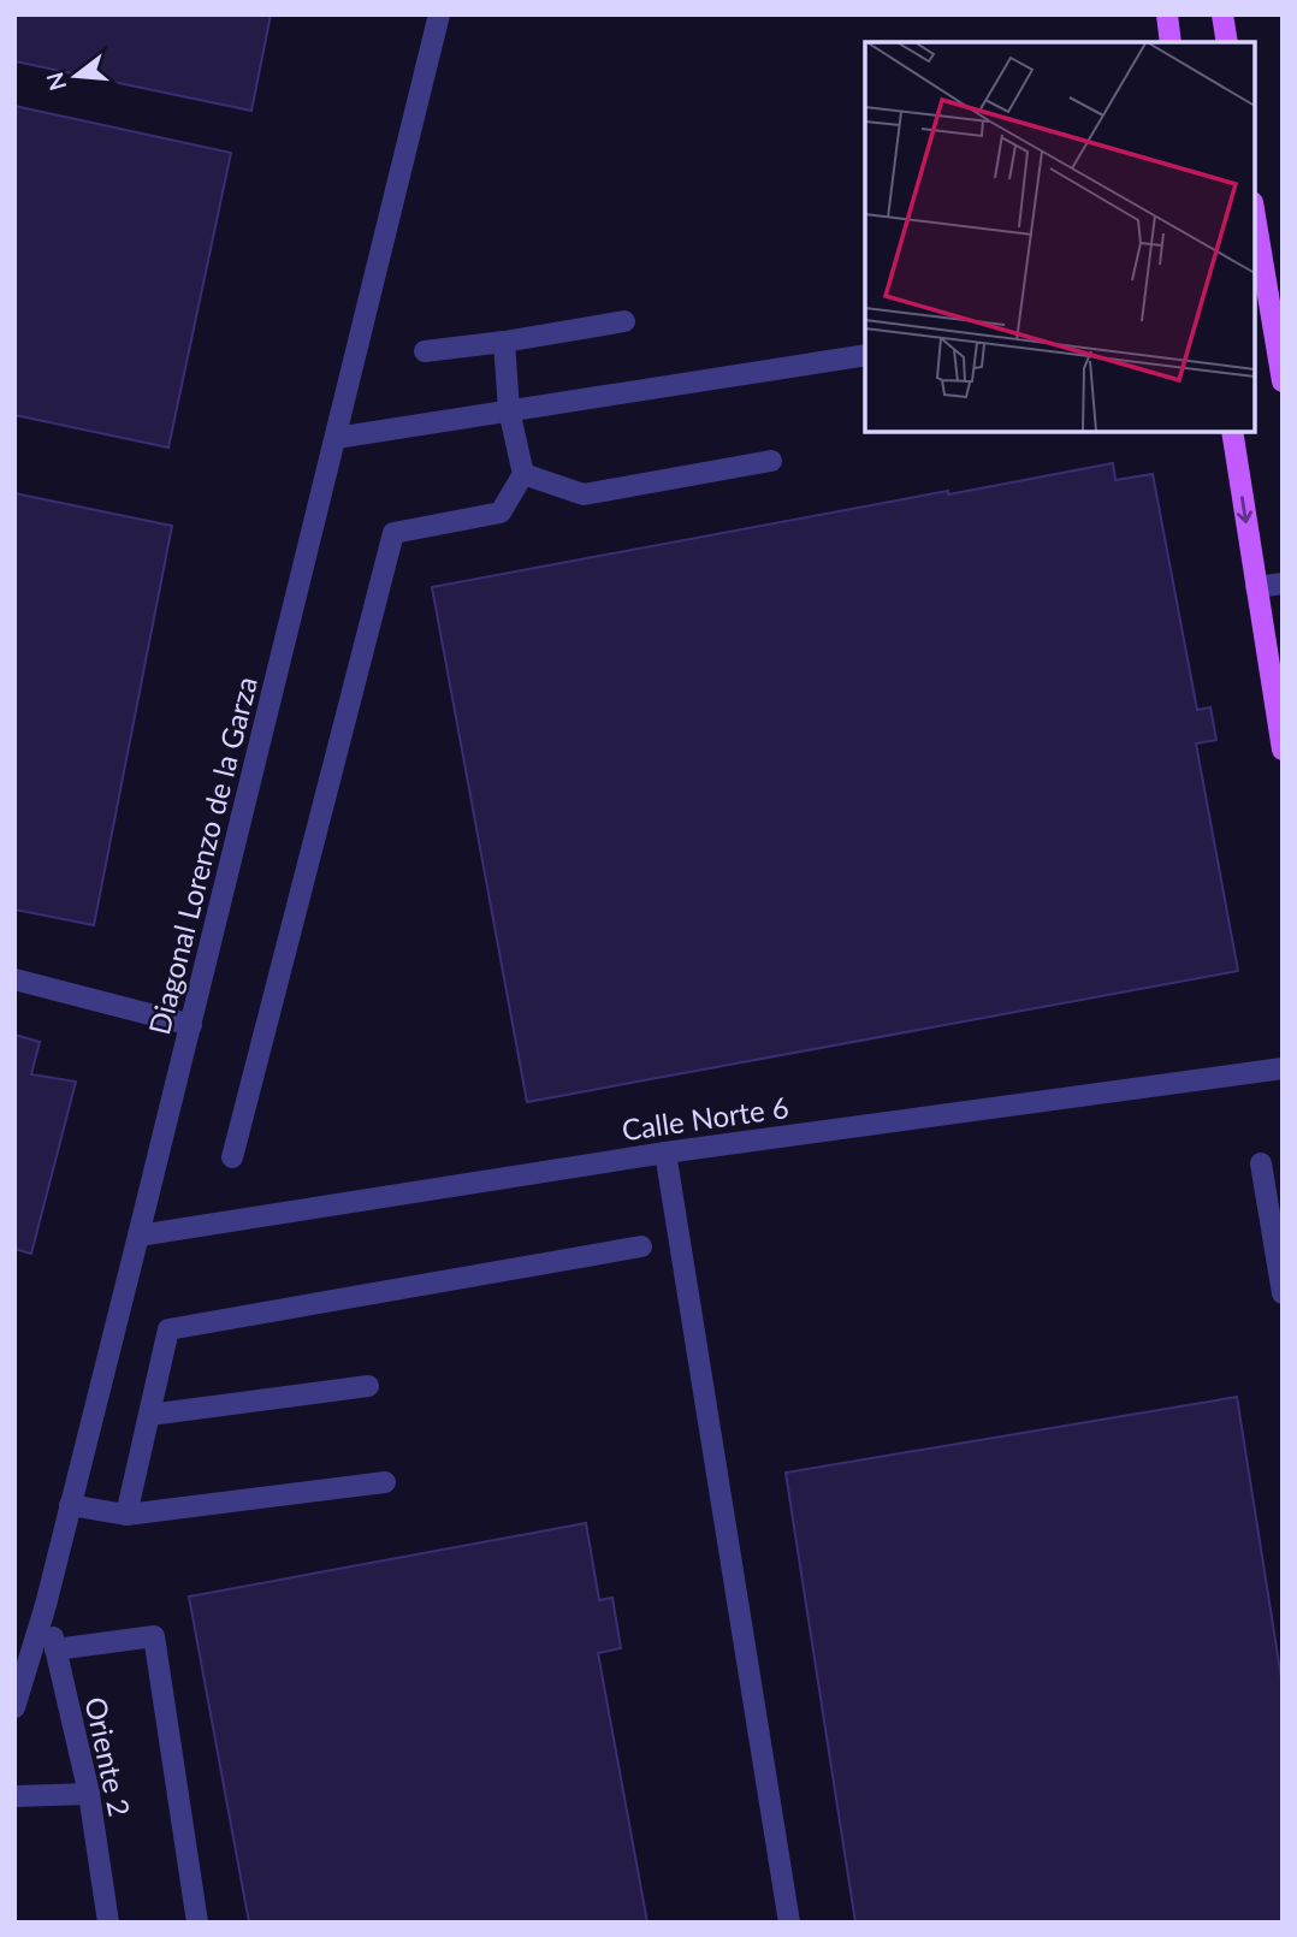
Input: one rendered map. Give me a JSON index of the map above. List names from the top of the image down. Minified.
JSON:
{"streets":{"street":["Diagonal Lorenzo de la Garza","Calle Norte 6","Oriente 2"]},"crossings":[["Diagonal Lorenzo de la Garza","Calle Norte 6"],["Diagonal Lorenzo de la Garza","Oriente 2"]],"north":"left"}
